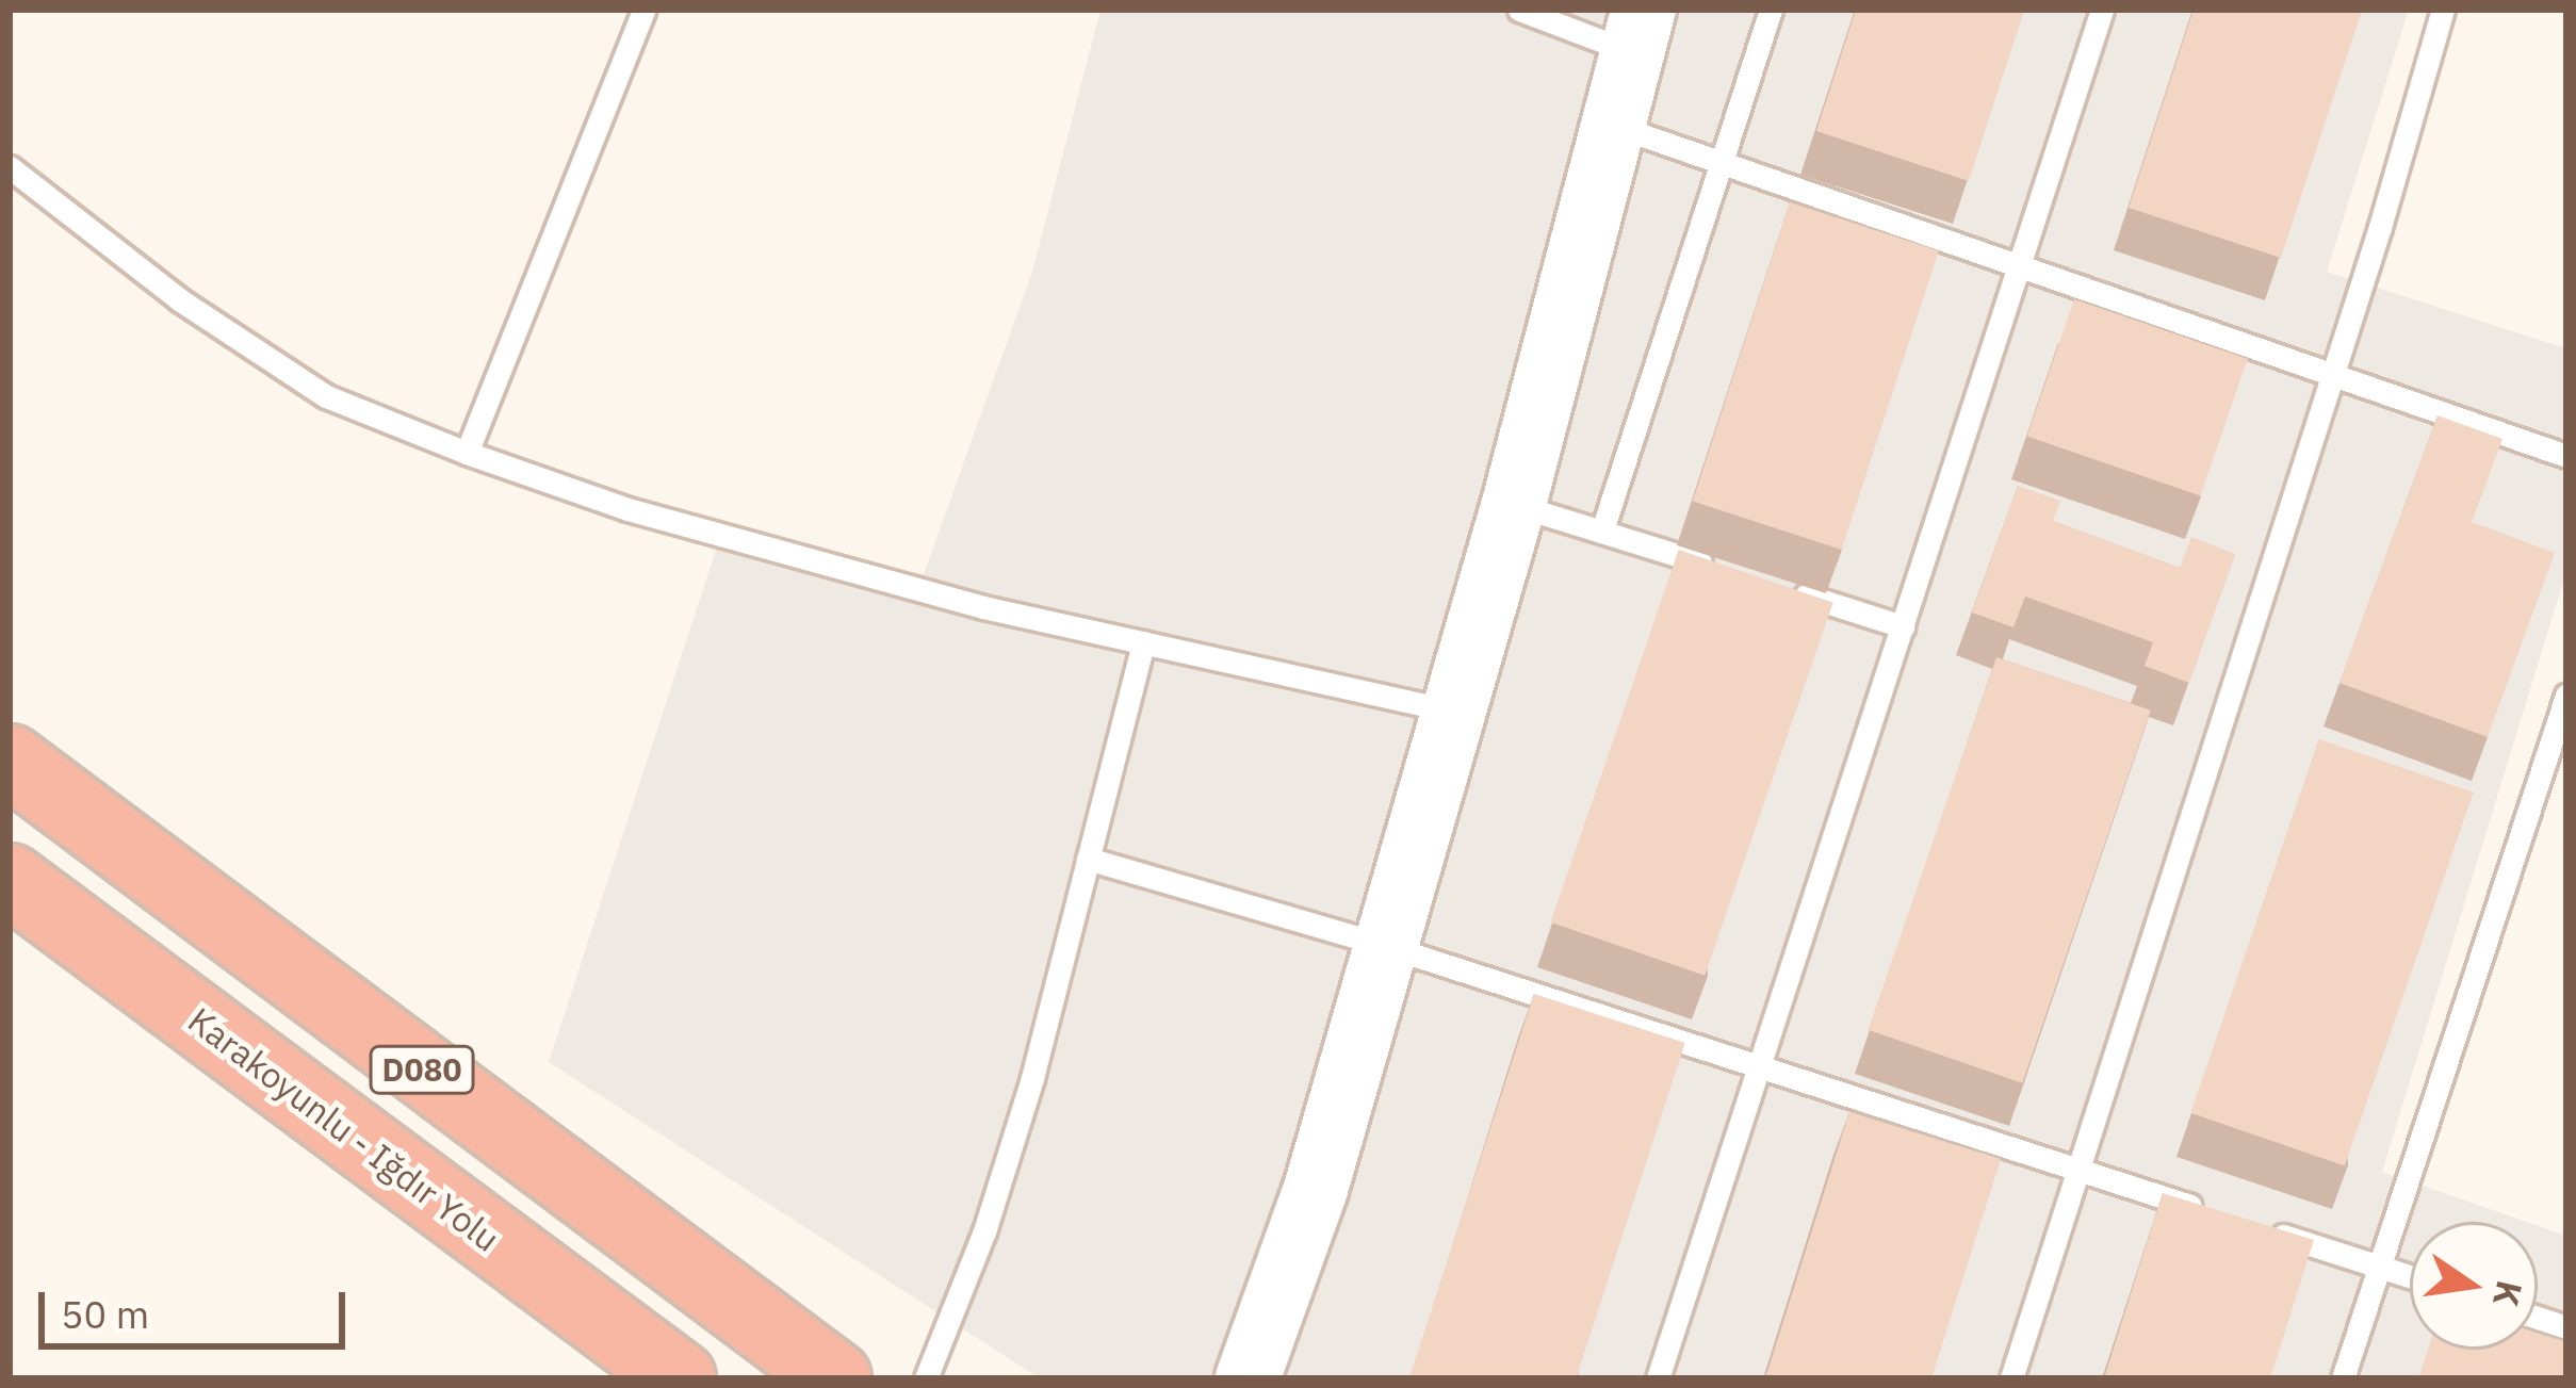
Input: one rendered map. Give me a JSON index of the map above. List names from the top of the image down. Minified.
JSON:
{"streets":{"highway":["D080","Karakoyunlu - Iğdır Yolu"]},"scale_bar":"50 m","north":"right"}
